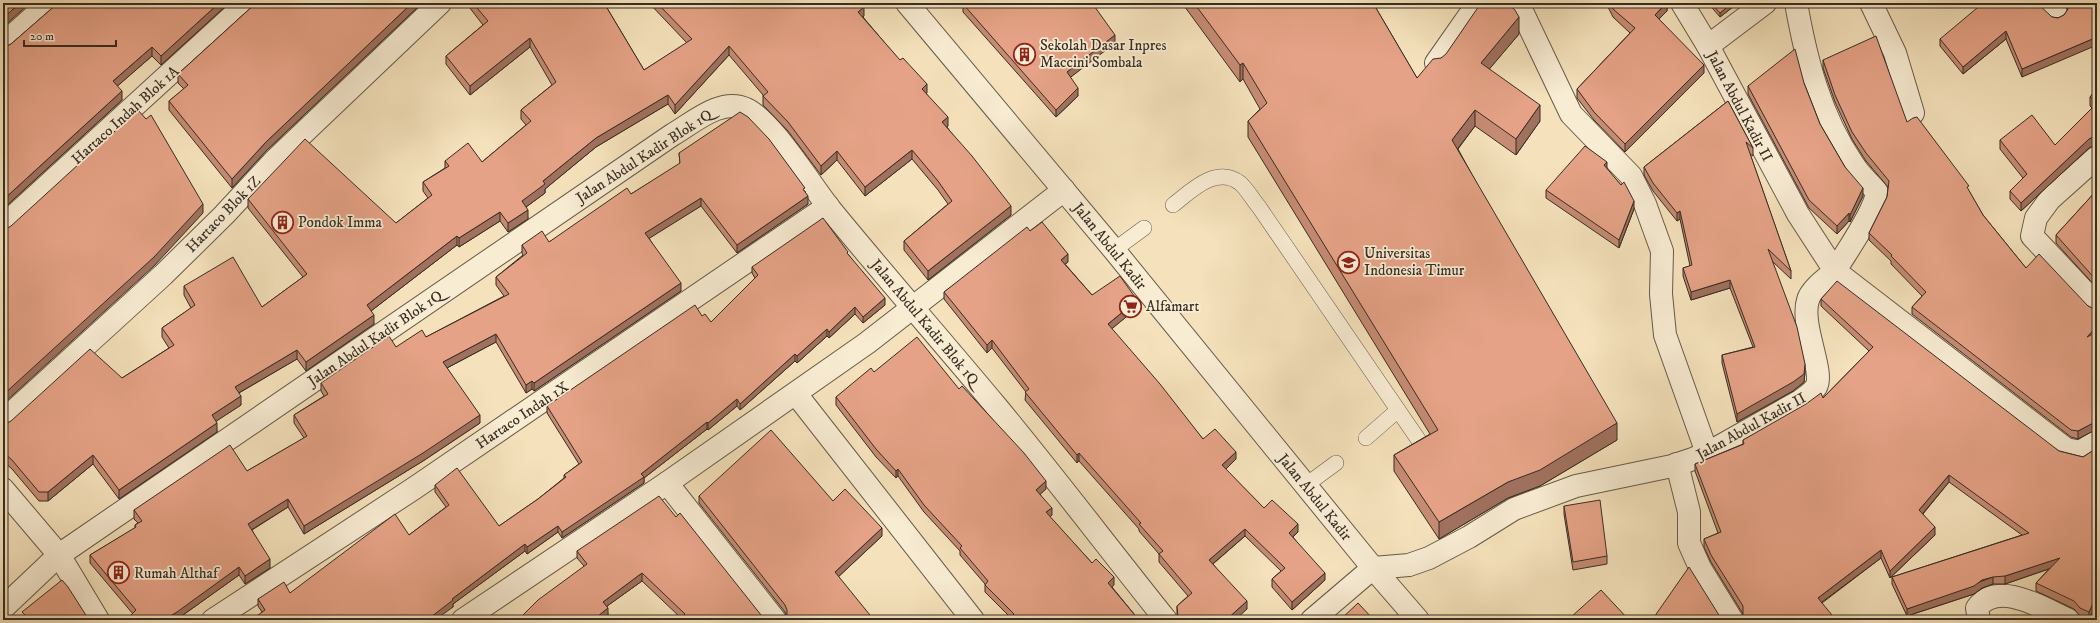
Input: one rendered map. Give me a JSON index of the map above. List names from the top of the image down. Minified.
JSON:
{"streets":{"street":["Jalan Abdul Kadir II","Hartaco Indah Blok 1A","Jalan Abdul Kadir Blok 1Q","Hartaco Blok 1Z","Jalan Abdul Kadir","Hartaco Indah 1X"]},"crossings":[["Jalan Abdul Kadir II","Jalan Abdul Kadir"],["Jalan Abdul Kadir Blok 1Q","Hartaco Indah 1X"]],"places":{"building":["Sekolah Dasar Inpres Maccini Sombala","Pondok Imma","Rumah Althaf"],"school or university":["Universitas Indonesia Timur"],"supermarket":["Alfamart"]},"scale_bar":"20 m"}
